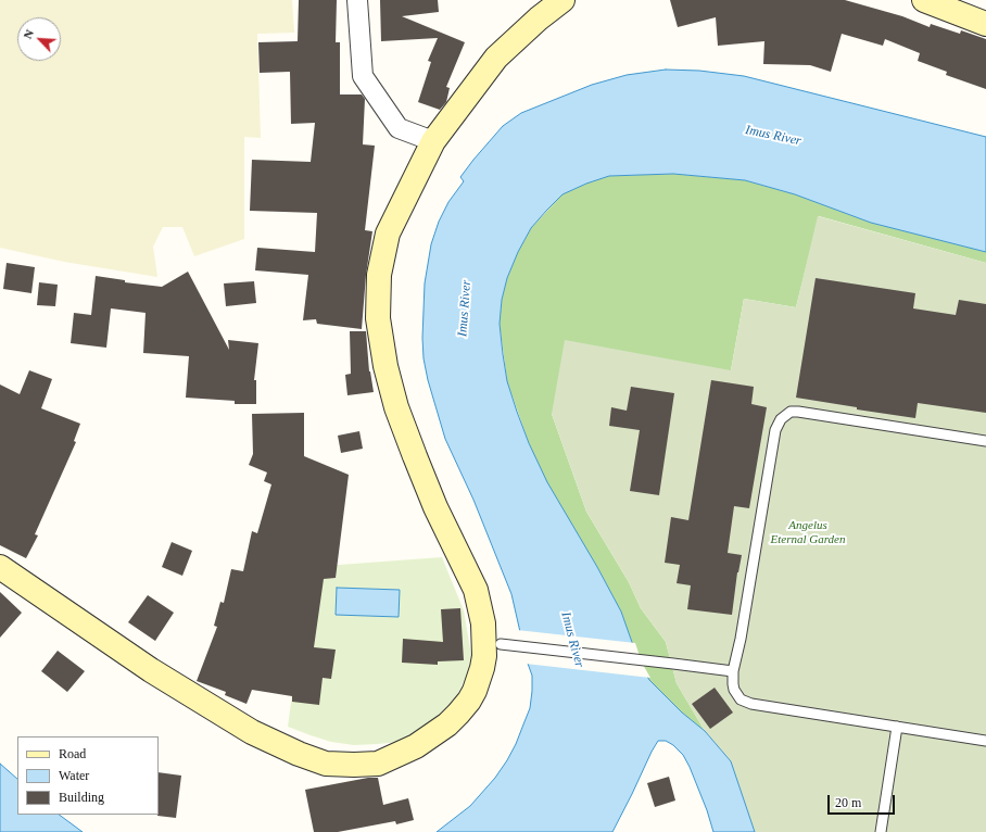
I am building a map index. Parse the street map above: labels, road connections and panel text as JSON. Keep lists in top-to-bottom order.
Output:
{
  "water": ["Imus River"],
  "parks": ["Angelus Eternal Garden"],
  "legend": ["Road", "Water", "Building"],
  "scale_bar": "20 m",
  "north": "top left"
}
